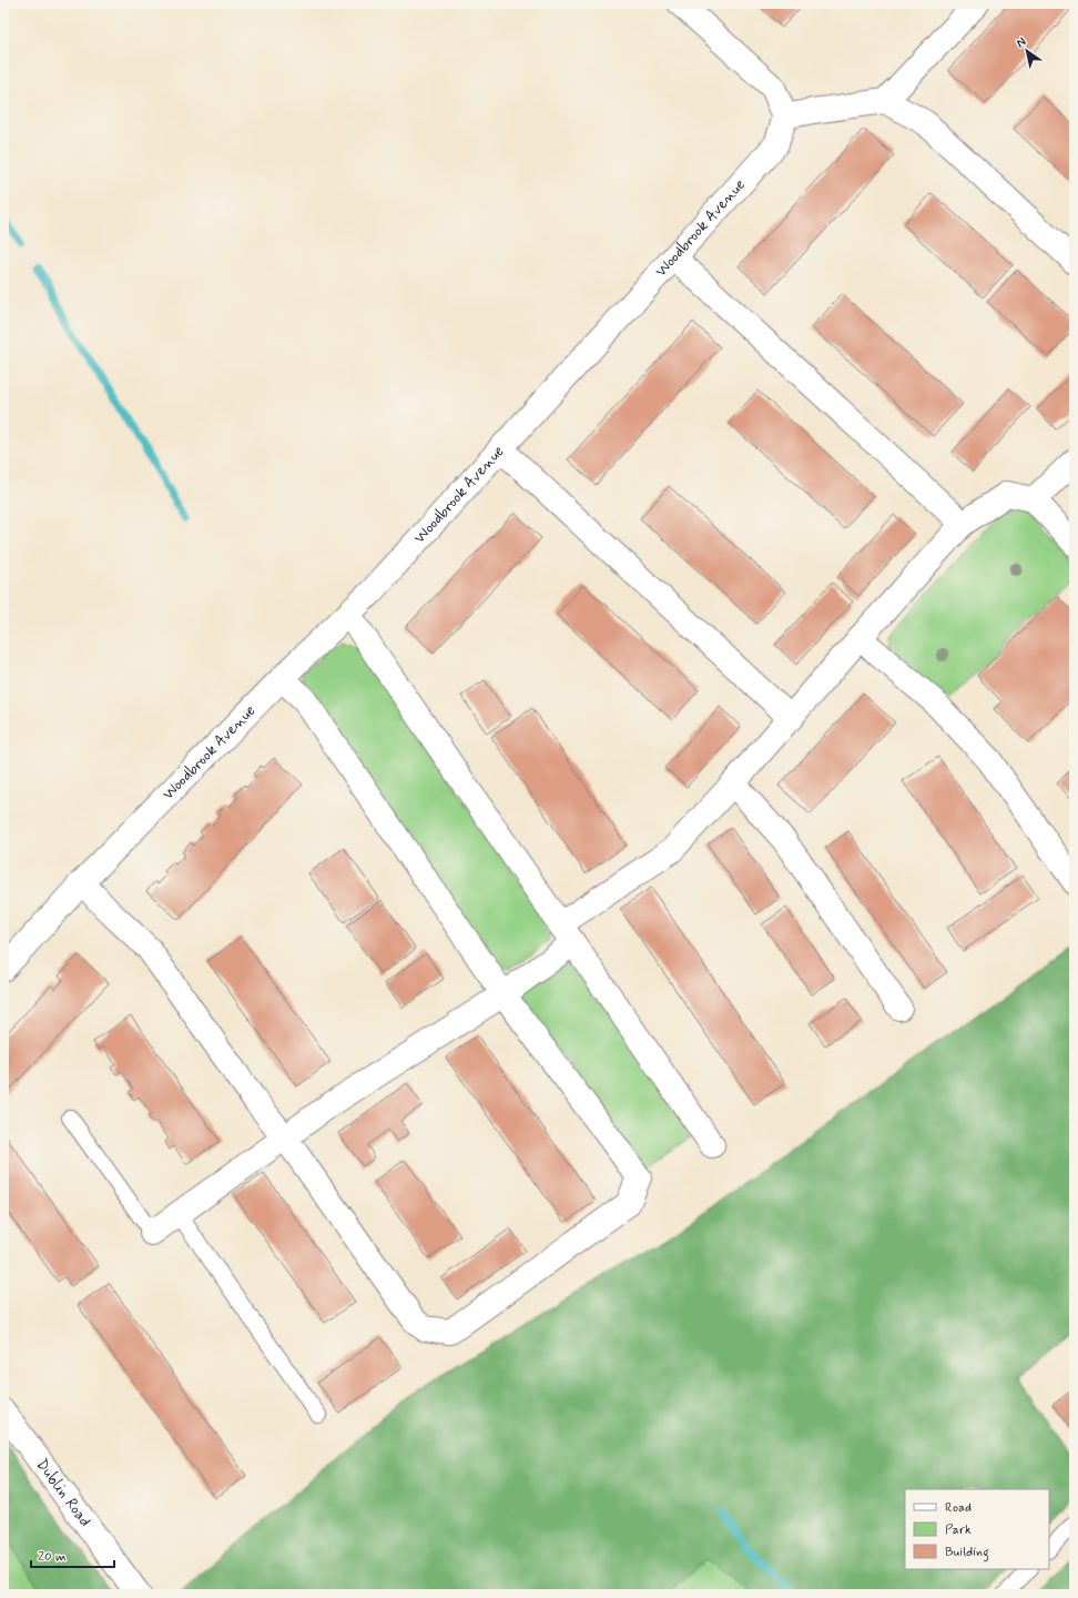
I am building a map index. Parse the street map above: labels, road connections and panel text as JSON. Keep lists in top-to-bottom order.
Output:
{
  "streets": {
    "street": ["Woodbrook Avenue", "Dublin Road"]
  },
  "legend": ["Road", "Park", "Building"],
  "scale_bar": "20 m",
  "north": "top left"
}
